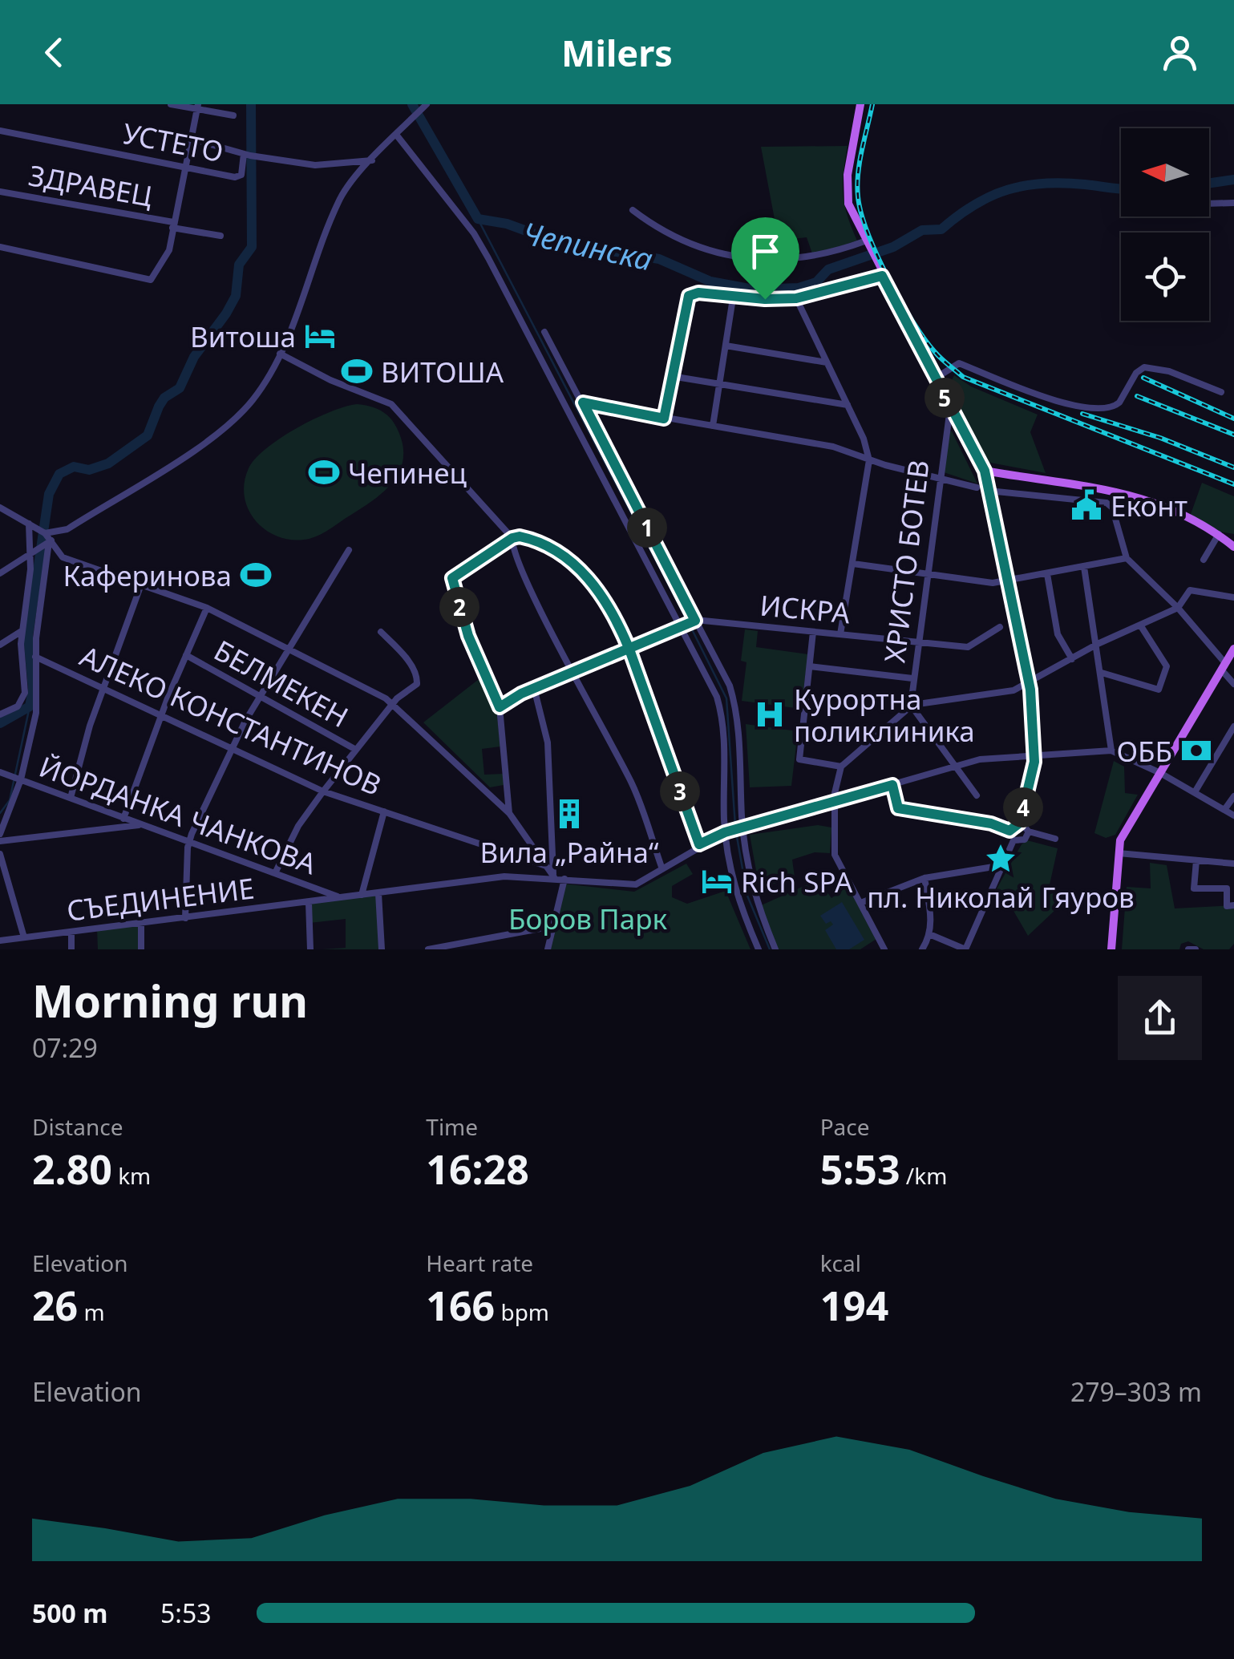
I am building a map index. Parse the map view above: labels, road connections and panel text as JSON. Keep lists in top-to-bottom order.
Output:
{
  "streets": {
    "street": [
      "УСТЕТО",
      "ЗДРАВЕЦ",
      "ХРИСТО БОТЕВ",
      "ИСКРА",
      "БЕЛМЕКЕН",
      "АЛЕКО КОНСТАНТИНОВ",
      "ЙОРДАНКА ЧАНКОВА",
      "СЪЕДИНЕНИЕ"
    ]
  },
  "crossings": [
    ["ХРИСТО БОТЕВ", "ИСКРА"],
    ["ХРИСТО БОТЕВ", "СЪЕДИНЕНИЕ"],
    ["ЙОРДАНКА ЧАНКОВА", "СЪЕДИНЕНИЕ"]
  ],
  "water": ["Чепинска"],
  "parks": ["Боров Парк"],
  "places": {
    "hotel": ["Витоша", "Rich SPA"],
    "sports": ["ВИТОША", "Чепинец", "Каферинова"],
    "public building": ["Еконт"],
    "hospital": ["Курортна поликлиника"],
    "bank": ["ОББ"],
    "building": ["Вила „Райна“"],
    "place": ["пл. Николай Гяуров"]
  },
  "north": "left",
  "page": {
    "header": "Milers",
    "pins": [
      "5",
      "1",
      "2",
      "3",
      "4"
    ],
    "heading": ["Morning run", "07:29"],
    "stats": [
      ["Distance", "2.80 km"],
      ["Time", "16:28"],
      ["Pace", "5:53 /km"],
      ["Elevation", "26 m"],
      ["Heart rate", "166 bpm"],
      ["kcal", "194"]
    ],
    "chart": ["Elevation", "279–303 m"],
    "list": [
      {
        "name": "500 m",
        "note": "5:53"
      }
    ]
  }
}
